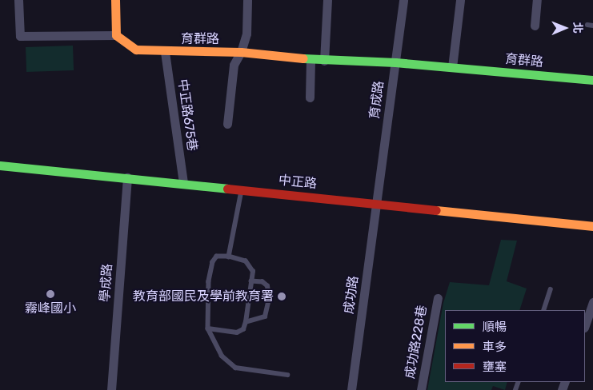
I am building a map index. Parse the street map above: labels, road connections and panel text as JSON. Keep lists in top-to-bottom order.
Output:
{
  "streets": {
    "street": [
      "育群路",
      "育成路",
      "中正路675巷",
      "中正路",
      "學成路",
      "成功路",
      "成功路228巷"
    ]
  },
  "crossings": [
    ["育群路", "育成路"],
    ["育群路", "中正路675巷"],
    ["育成路", "中正路"],
    ["育成路", "成功路"],
    ["中正路675巷", "中正路"],
    ["中正路", "學成路"],
    ["中正路", "成功路"]
  ],
  "places": ["霧峰國小", "教育部國民及學前教育署"],
  "legend": ["順暢", "車多", "壅塞"],
  "north": "right"
}
